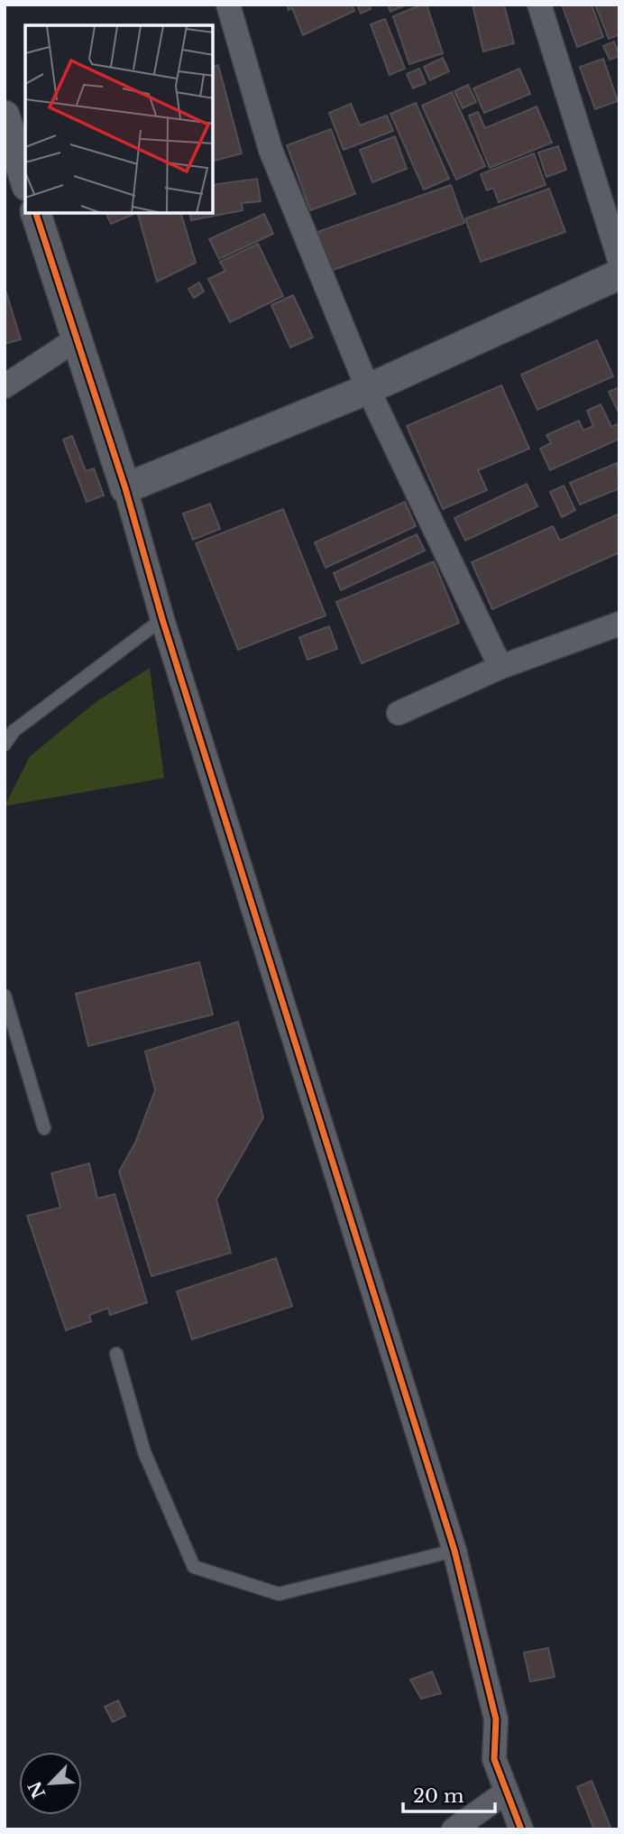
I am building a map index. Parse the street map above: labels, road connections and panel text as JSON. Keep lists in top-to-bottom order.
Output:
{
  "scale_bar": "20 m",
  "north": "bottom left"
}
